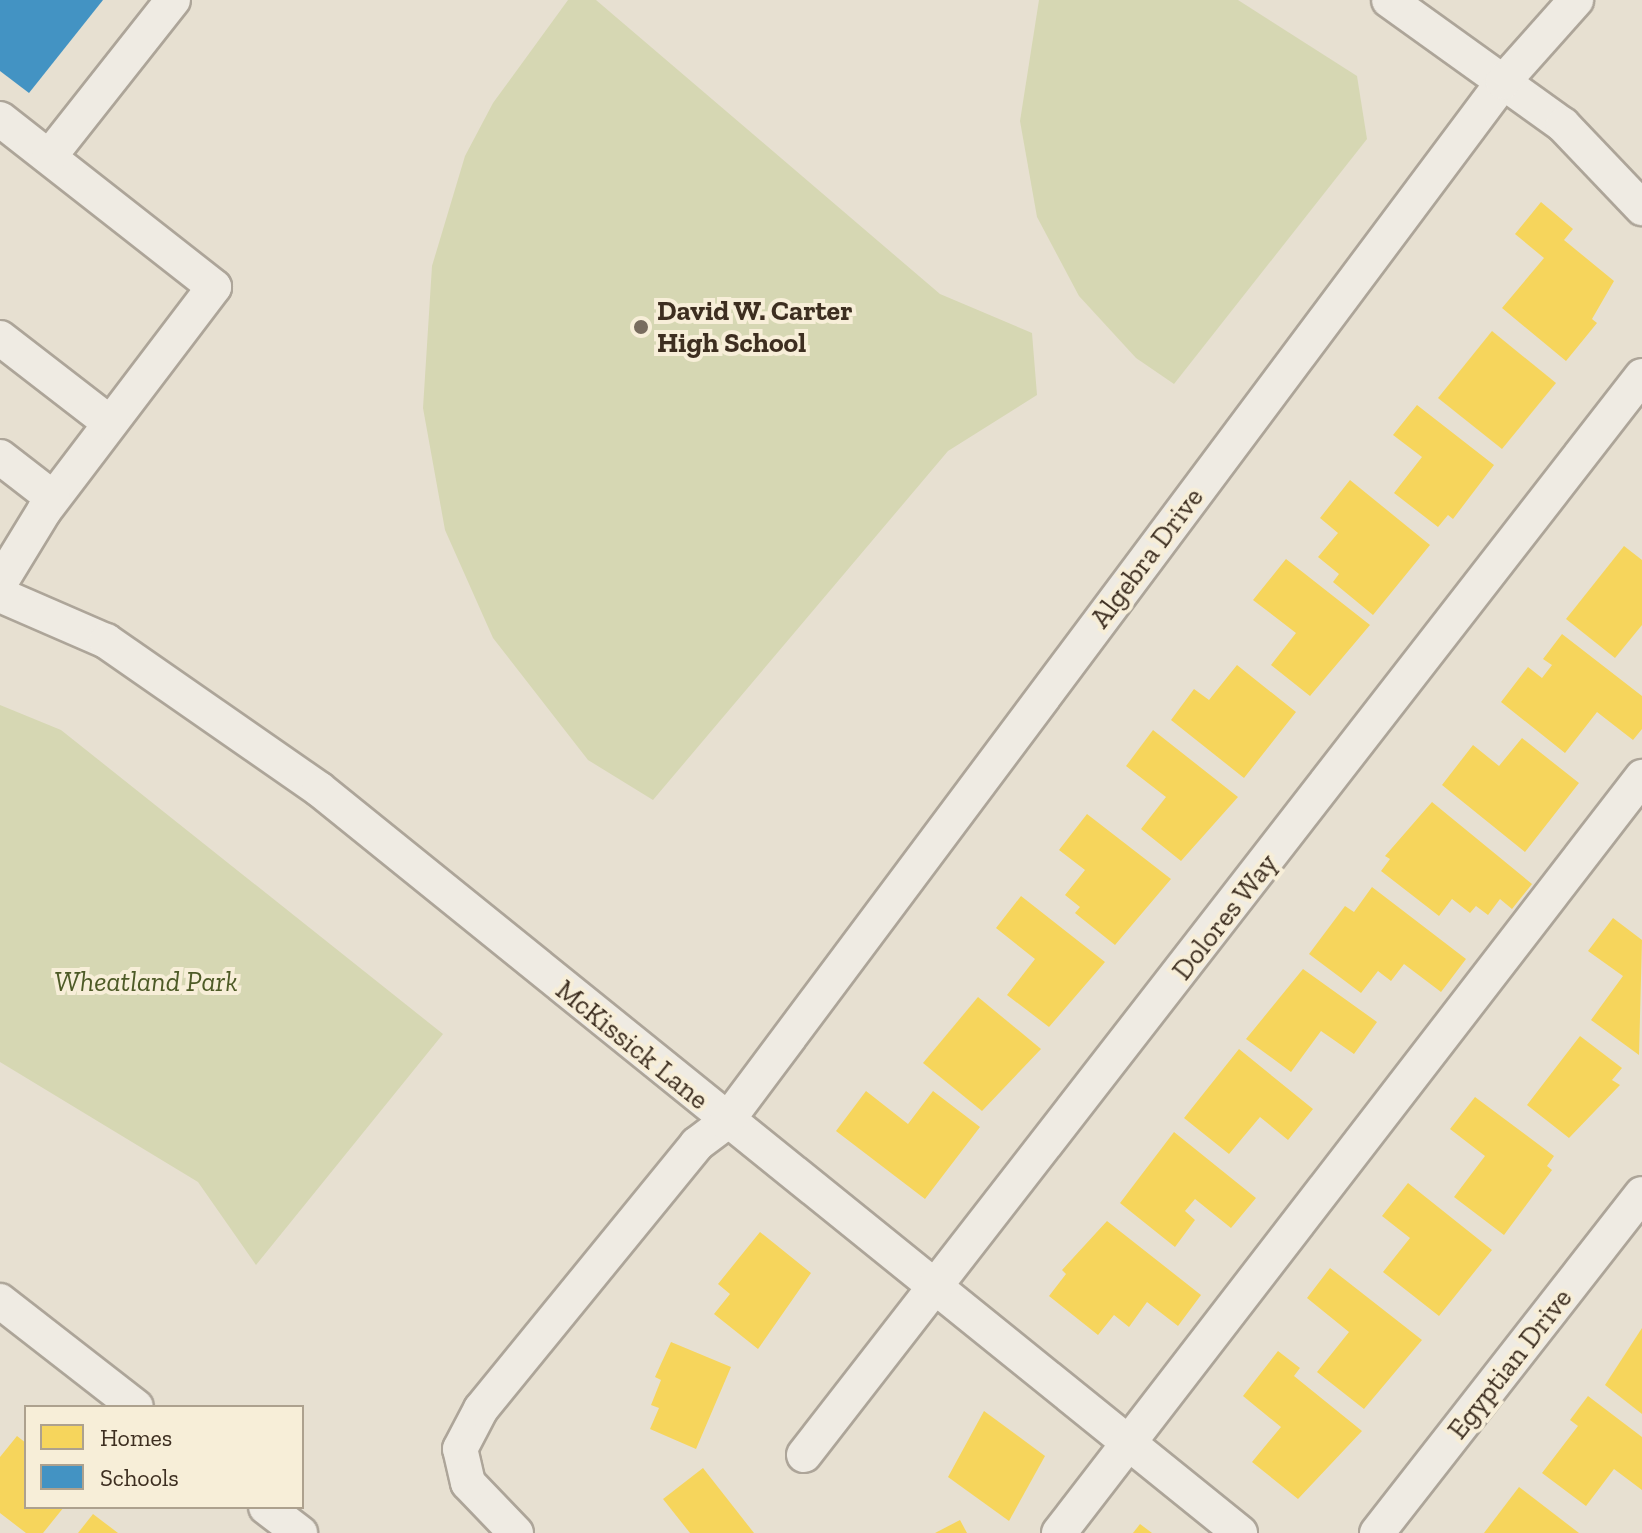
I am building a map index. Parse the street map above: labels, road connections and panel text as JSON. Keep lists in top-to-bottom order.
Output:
{
  "streets": {
    "street": [
      "Algebra Drive",
      "Dolores Way",
      "McKissick Lane",
      "Egyptian Drive"
    ]
  },
  "crossings": [
    ["Algebra Drive", "McKissick Lane"],
    ["Dolores Way", "McKissick Lane"]
  ],
  "parks": ["Wheatland Park"],
  "places": ["David W. Carter High School"],
  "legend": ["Homes", "Schools"]
}
